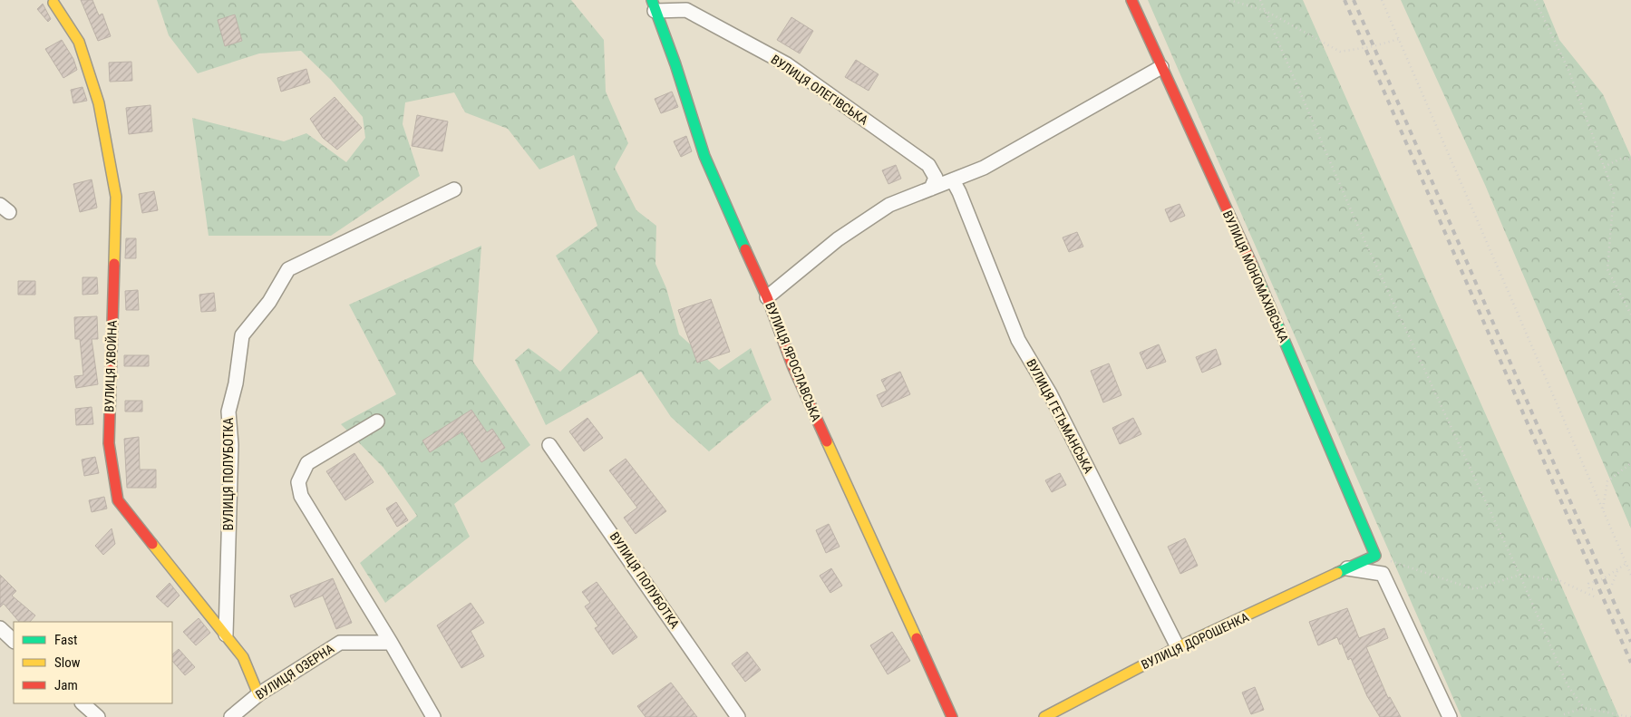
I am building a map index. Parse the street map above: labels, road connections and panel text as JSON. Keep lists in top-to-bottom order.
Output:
{
  "streets": {
    "street": [
      "ВУЛИЦЯ ОЛЕГІВСЬКА",
      "ВУЛИЦЯ МОНОМАХІВСЬКА",
      "ВУЛИЦЯ ЯРОСЛАВСЬКА",
      "ВУЛИЦЯ ХВОЙНА",
      "ВУЛИЦЯ ГЕТЬМАНСЬКА",
      "ВУЛИЦЯ ПОЛУБОТКА",
      "ВУЛИЦЯ ДОРОШЕНКА",
      "ВУЛИЦЯ ОЗЕРНА"
    ]
  },
  "crossings": [
    ["ВУЛИЦЯ ОЛЕГІВСЬКА", "ВУЛИЦЯ ЯРОСЛАВСЬКА"],
    ["ВУЛИЦЯ МОНОМАХІВСЬКА", "ВУЛИЦЯ ДОРОШЕНКА"],
    ["ВУЛИЦЯ ХВОЙНА", "ВУЛИЦЯ ПОЛУБОТКА"],
    ["ВУЛИЦЯ ХВОЙНА", "ВУЛИЦЯ ОЗЕРНА"],
    ["ВУЛИЦЯ ГЕТЬМАНСЬКА", "ВУЛИЦЯ ДОРОШЕНКА"]
  ],
  "legend": ["Fast", "Slow", "Jam"]
}
